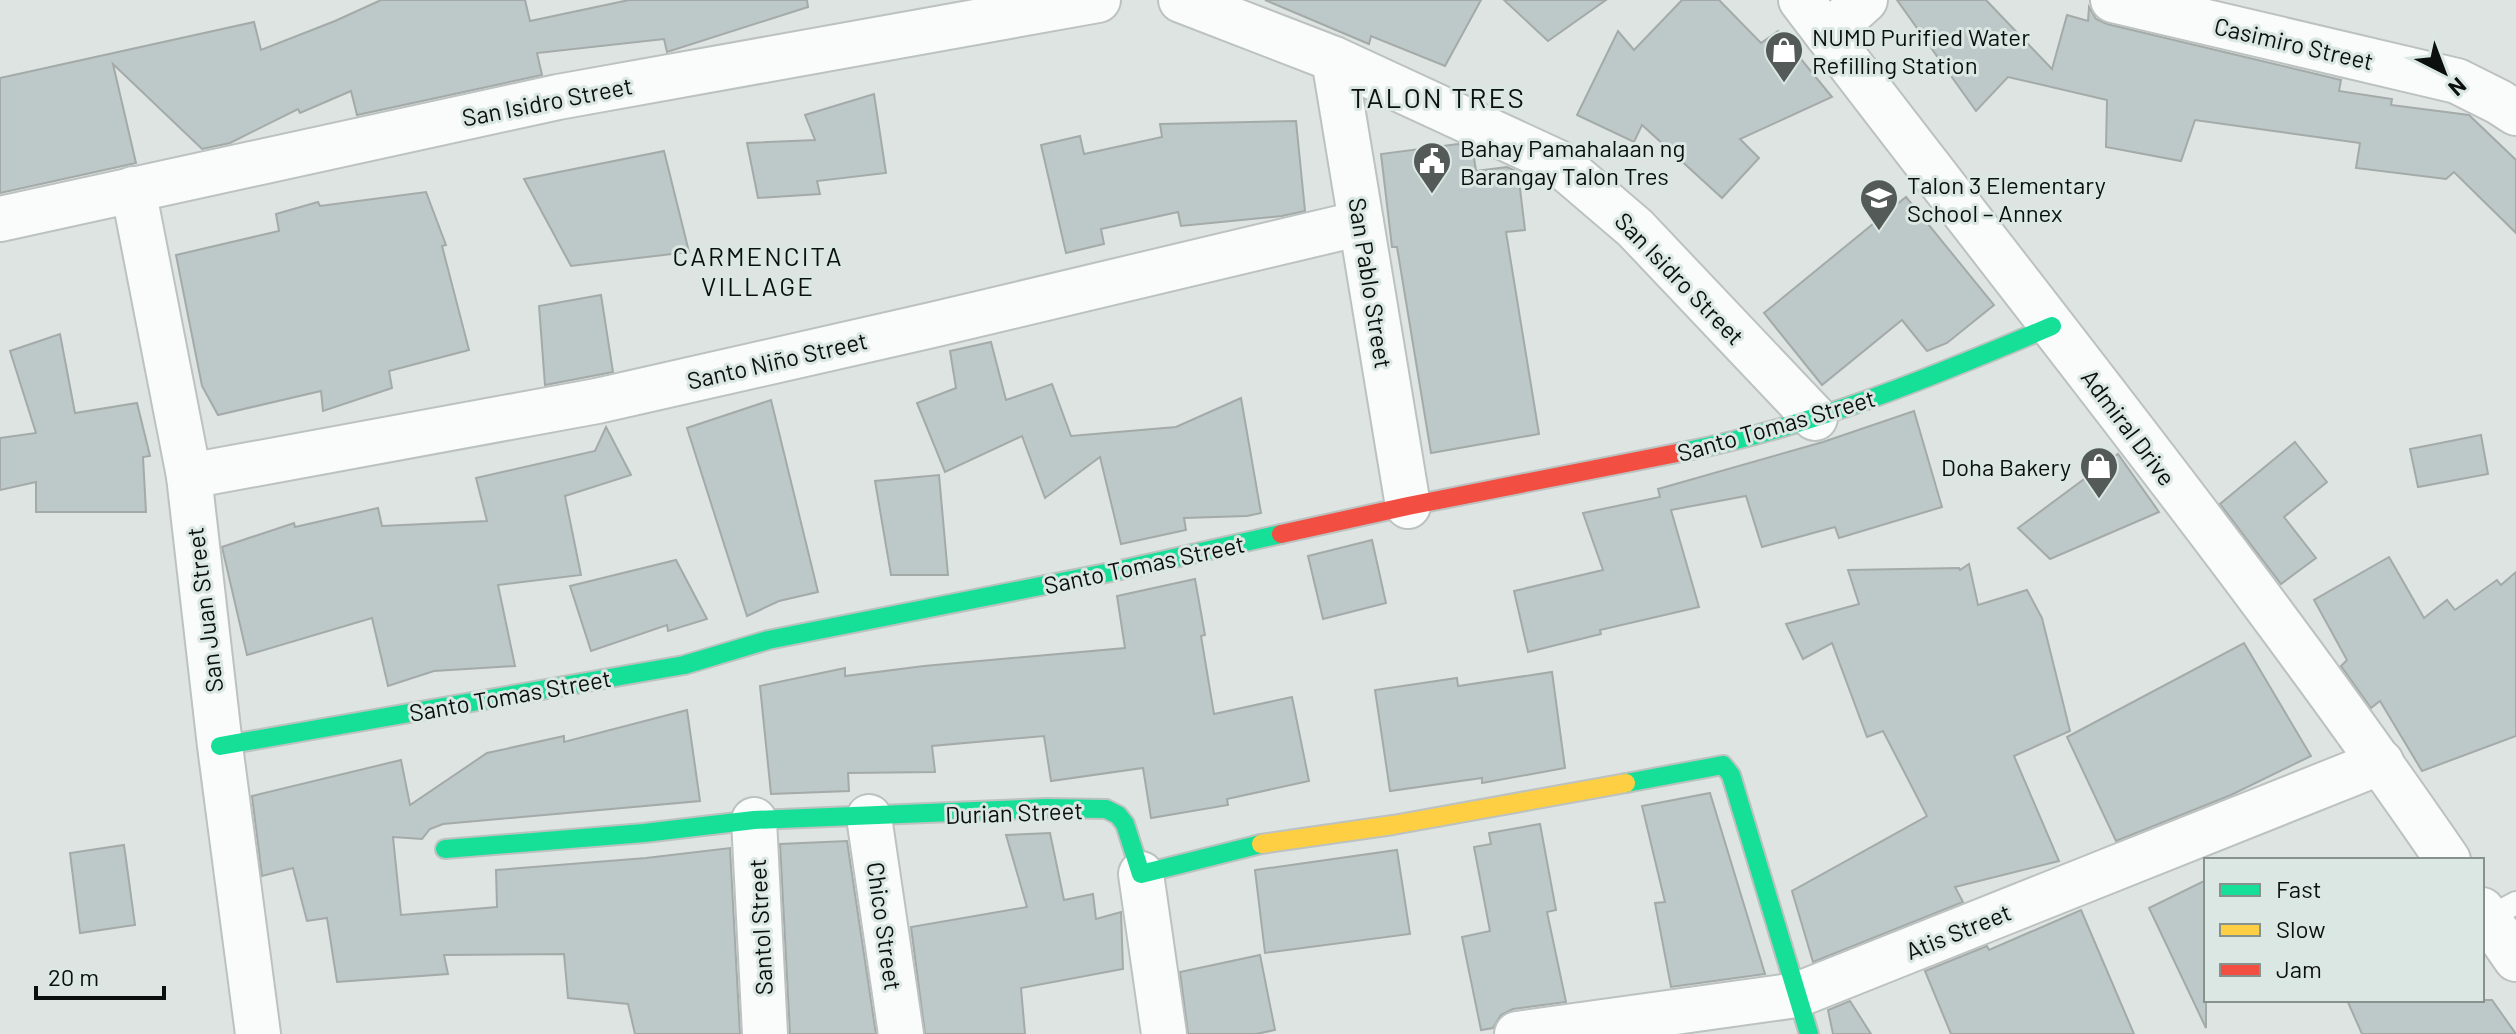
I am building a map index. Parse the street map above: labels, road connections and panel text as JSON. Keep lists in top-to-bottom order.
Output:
{
  "streets": {
    "street": [
      "Casimiro Street",
      "San Isidro Street",
      "San Pablo Street",
      "Santo Niño Street",
      "Santo Tomas Street",
      "Admiral Drive",
      "San Juan Street",
      "Durian Street",
      "Chico Street",
      "Santol Street",
      "Atis Street"
    ]
  },
  "crossings": [
    ["San Isidro Street", "San Pablo Street"],
    ["San Isidro Street", "Santo Tomas Street"],
    ["San Isidro Street", "San Juan Street"],
    ["San Pablo Street", "Santo Niño Street"],
    ["San Pablo Street", "Santo Tomas Street"],
    ["Santo Niño Street", "San Juan Street"],
    ["Santo Tomas Street", "Admiral Drive"],
    ["Santo Tomas Street", "San Juan Street"],
    ["Admiral Drive", "Atis Street"],
    ["Durian Street", "Chico Street"],
    ["Durian Street", "Santol Street"]
  ],
  "districts": ["TALON TRES", "CARMENCITA VILLAGE"],
  "places": {
    "shop": ["NUMD Purified Water Refilling Station", "Doha Bakery"],
    "public building": ["Bahay Pamahalaan ng Barangay Talon Tres"],
    "school or university": ["Talon 3 Elementary School – Annex"]
  },
  "legend": ["Fast", "Slow", "Jam"],
  "scale_bar": "20 m",
  "north": "bottom right"
}
